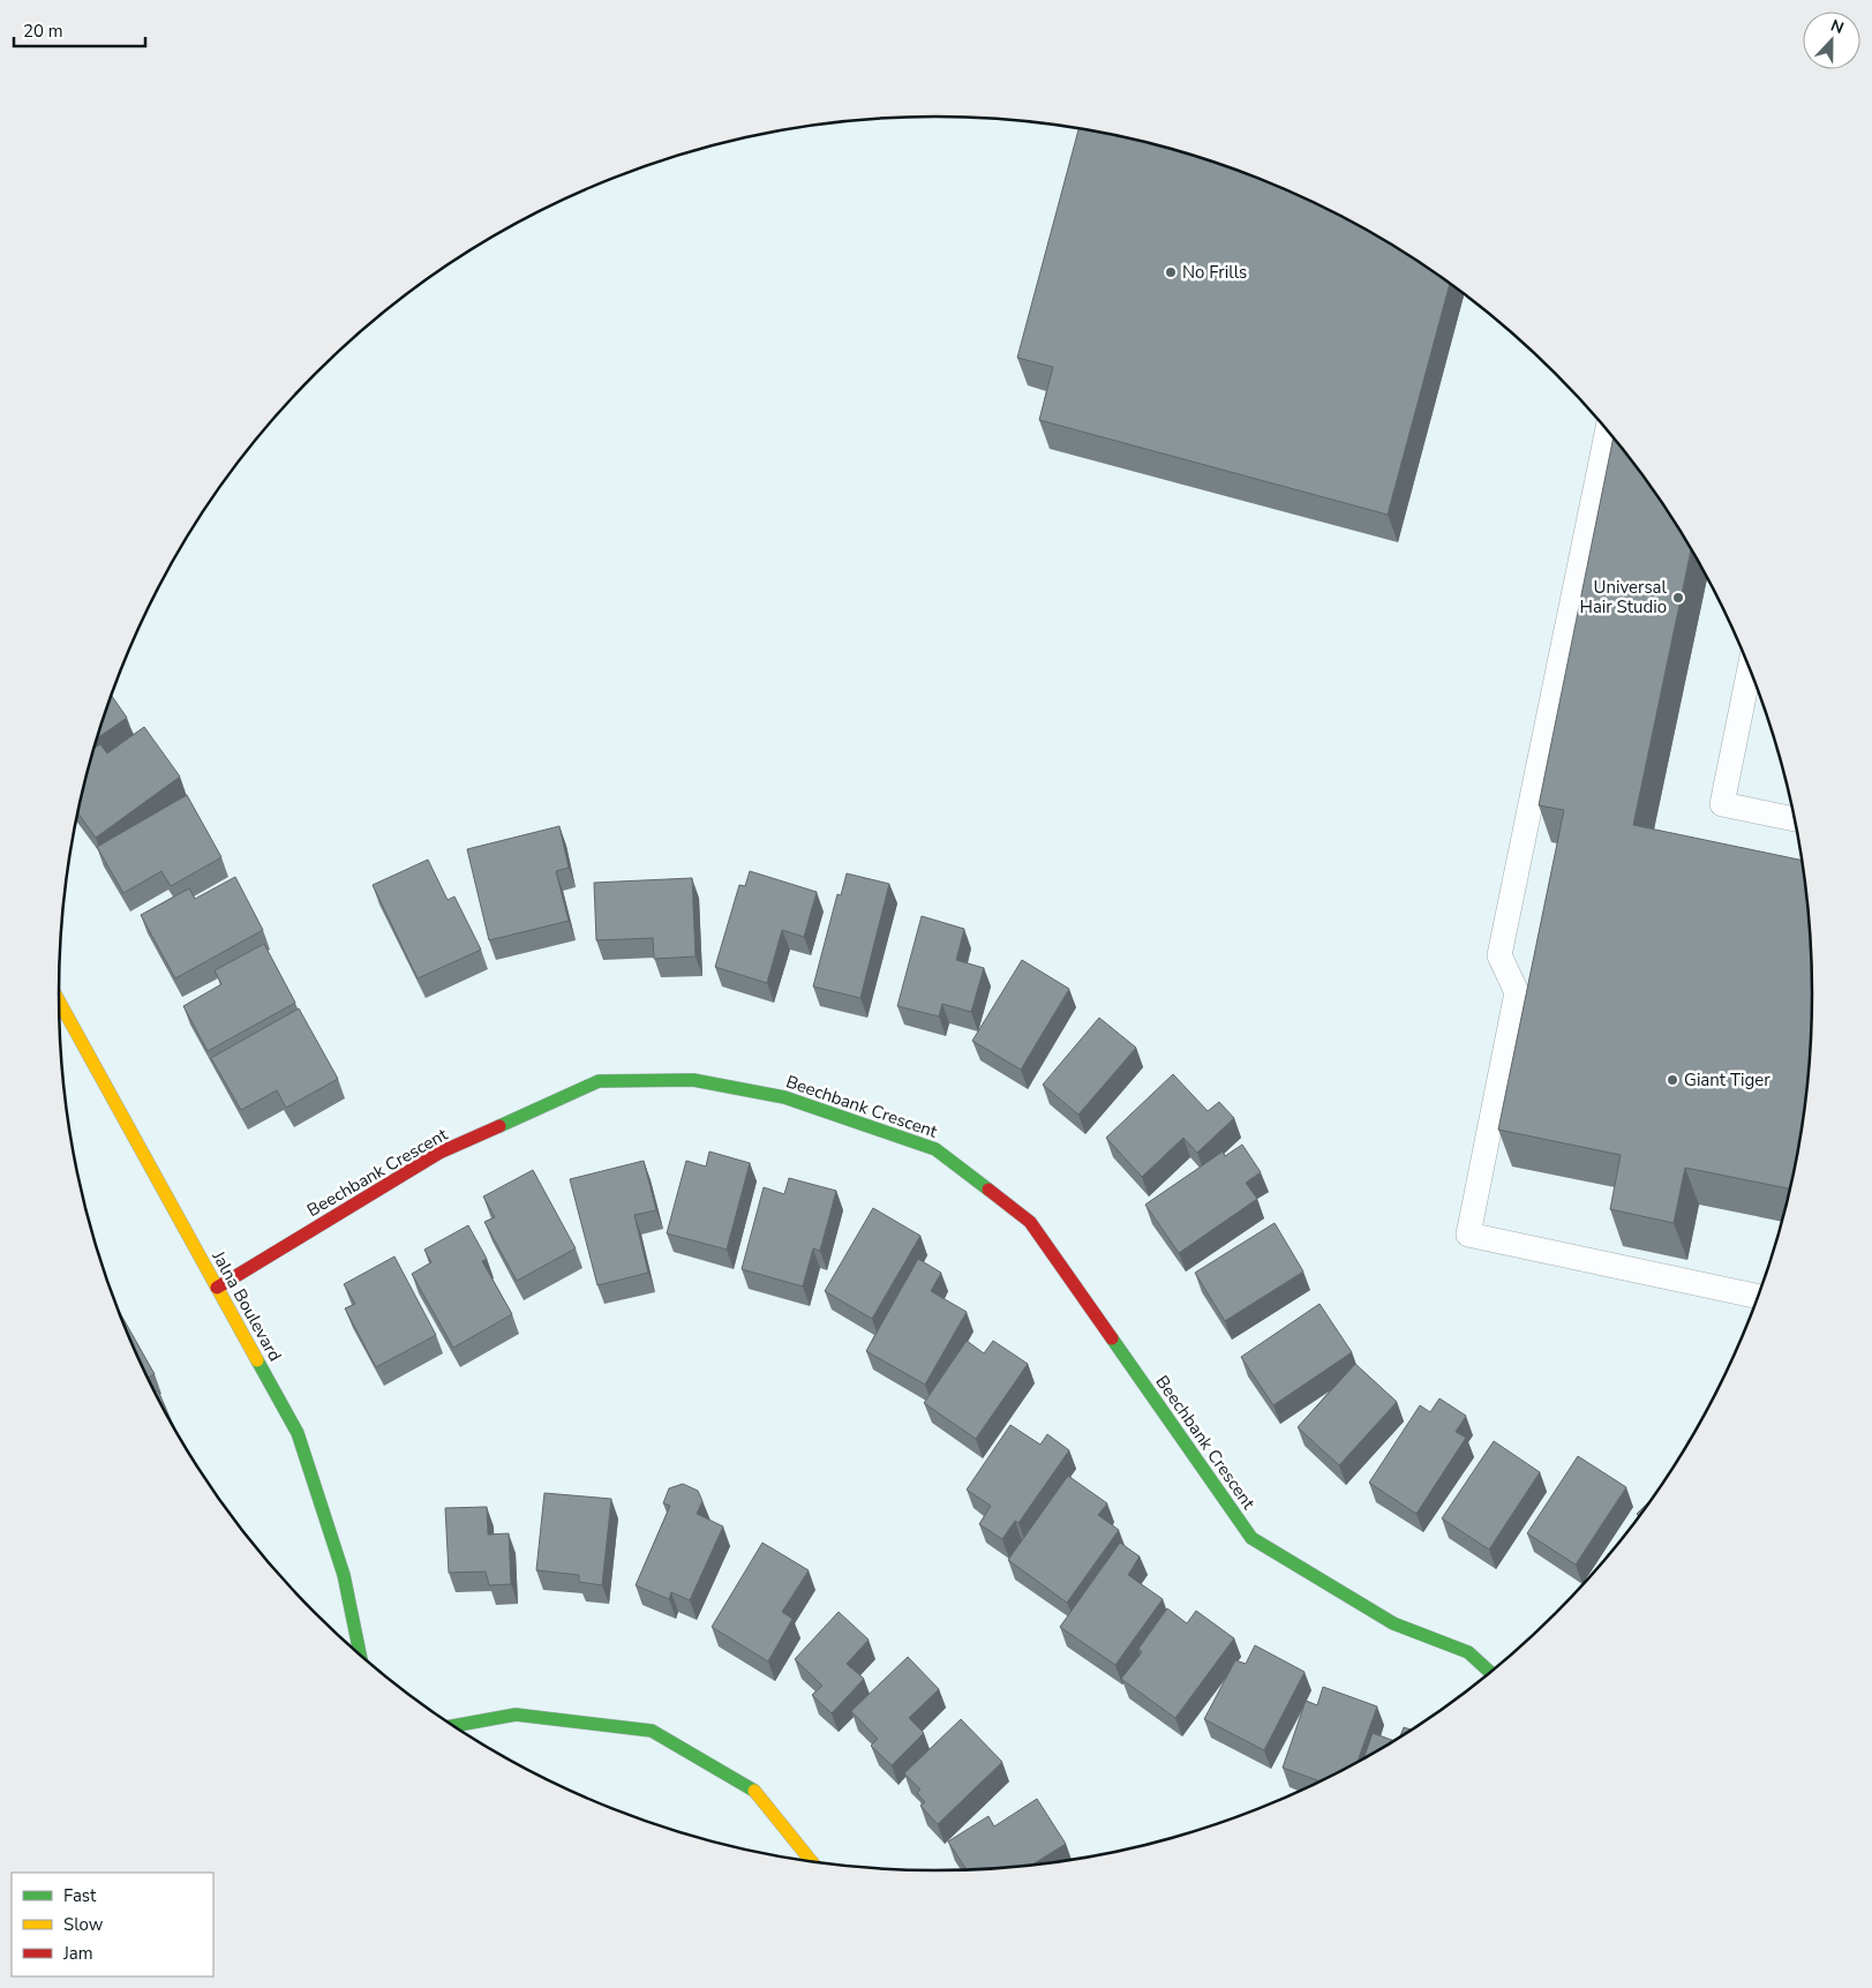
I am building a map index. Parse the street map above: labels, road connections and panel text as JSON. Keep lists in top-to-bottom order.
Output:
{
  "streets": {
    "street": ["Beechbank Crescent", "Jalna Boulevard"]
  },
  "crossings": [
    ["Beechbank Crescent", "Jalna Boulevard"]
  ],
  "places": ["No Frills", "Universal Hair Studio", "Giant Tiger"],
  "legend": ["Fast", "Slow", "Jam"],
  "scale_bar": "20 m",
  "north": "top"
}
